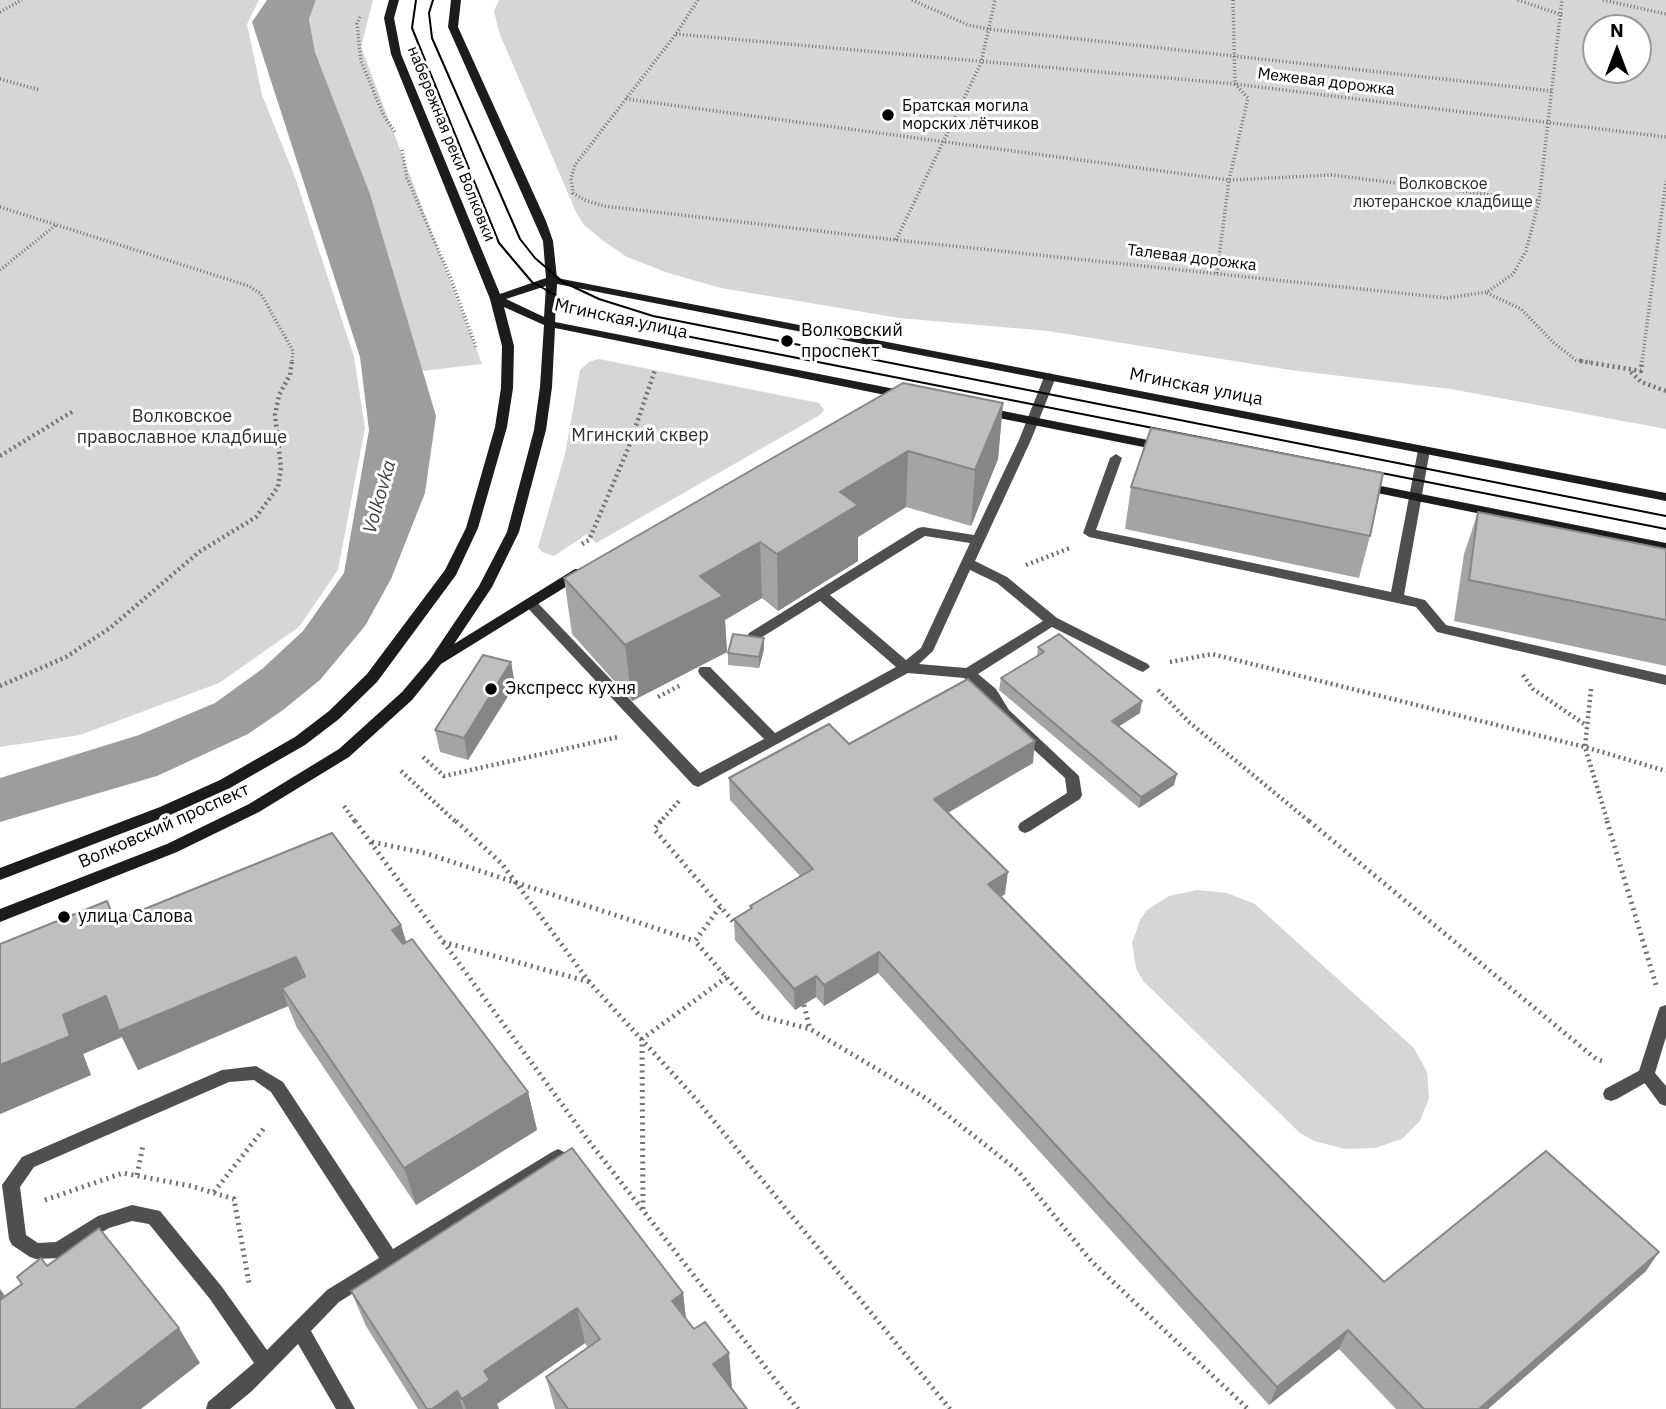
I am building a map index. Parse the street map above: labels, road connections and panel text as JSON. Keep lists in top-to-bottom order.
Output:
{
  "streets": {
    "street": ["набережная реки Волковки", "Мгинская улица", "Волковский проспект"],
    "path": ["Межевая дорожка", "Талевая дорожка"]
  },
  "crossings": [
    ["Межевая дорожка", "Талевая дорожка"],
    ["набережная реки Волковки", "Мгинская улица"],
    ["набережная реки Волковки", "Волковский проспект"],
    ["Мгинская улица", "Волковский проспект"]
  ],
  "water": ["Volkovka"],
  "parks": ["Волковское лютеранское кладбище", "Волковское православное кладбище", "Мгинский сквер"],
  "places": [
    "Братская могила морских лётчиков",
    "Волковский проспект",
    "Экспресс кухня",
    "улица Салова"
  ],
  "north": "top"
}
